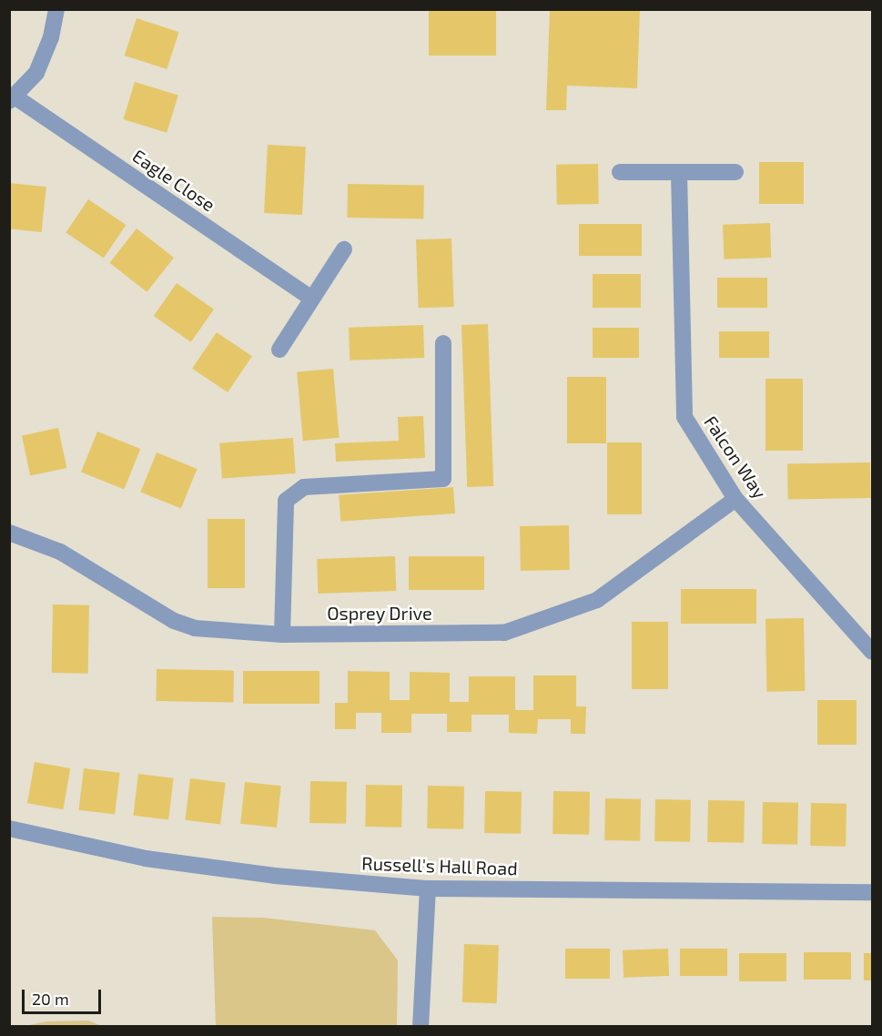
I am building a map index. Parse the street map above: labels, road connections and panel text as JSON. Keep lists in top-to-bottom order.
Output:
{
  "streets": {
    "street": [
      "Eagle Close",
      "Falcon Way",
      "Osprey Drive",
      "Russell's Hall Road"
    ]
  },
  "crossings": [
    ["Falcon Way", "Osprey Drive"]
  ],
  "scale_bar": "20 m"
}
